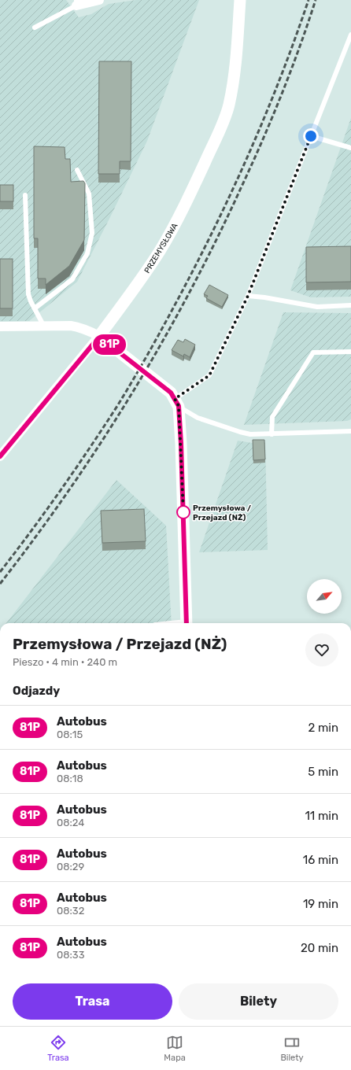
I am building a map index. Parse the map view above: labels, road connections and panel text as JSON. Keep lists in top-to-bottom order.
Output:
{
  "streets": {
    "street": ["PRZEMYSŁOWA"]
  },
  "places": ["Przemysłowa / Przejazd (NŻ)"],
  "lines": ["bus line 81P"],
  "north": "top right",
  "page": {
    "on_map": "81P",
    "heading": [
      ["Przemysłowa / Przejazd (NŻ)", "Pieszo · 4 min · 240 m"],
      "Odjazdy"
    ],
    "list": [
      {
        "mark": "81P",
        "name": "Autobus",
        "note": "08:15",
        "value": "2 min"
      },
      {
        "mark": "81P",
        "name": "Autobus",
        "note": "08:18",
        "value": "5 min"
      },
      {
        "mark": "81P",
        "name": "Autobus",
        "note": "08:24",
        "value": "11 min"
      },
      {
        "mark": "81P",
        "name": "Autobus",
        "note": "08:29",
        "value": "16 min"
      },
      {
        "mark": "81P",
        "name": "Autobus",
        "note": "08:32",
        "value": "19 min"
      },
      {
        "mark": "81P",
        "name": "Autobus",
        "note": "08:33",
        "value": "20 min"
      }
    ],
    "buttons": ["Trasa", "Bilety"],
    "tabs": ["Trasa", "Mapa", "Bilety"]
  }
}
